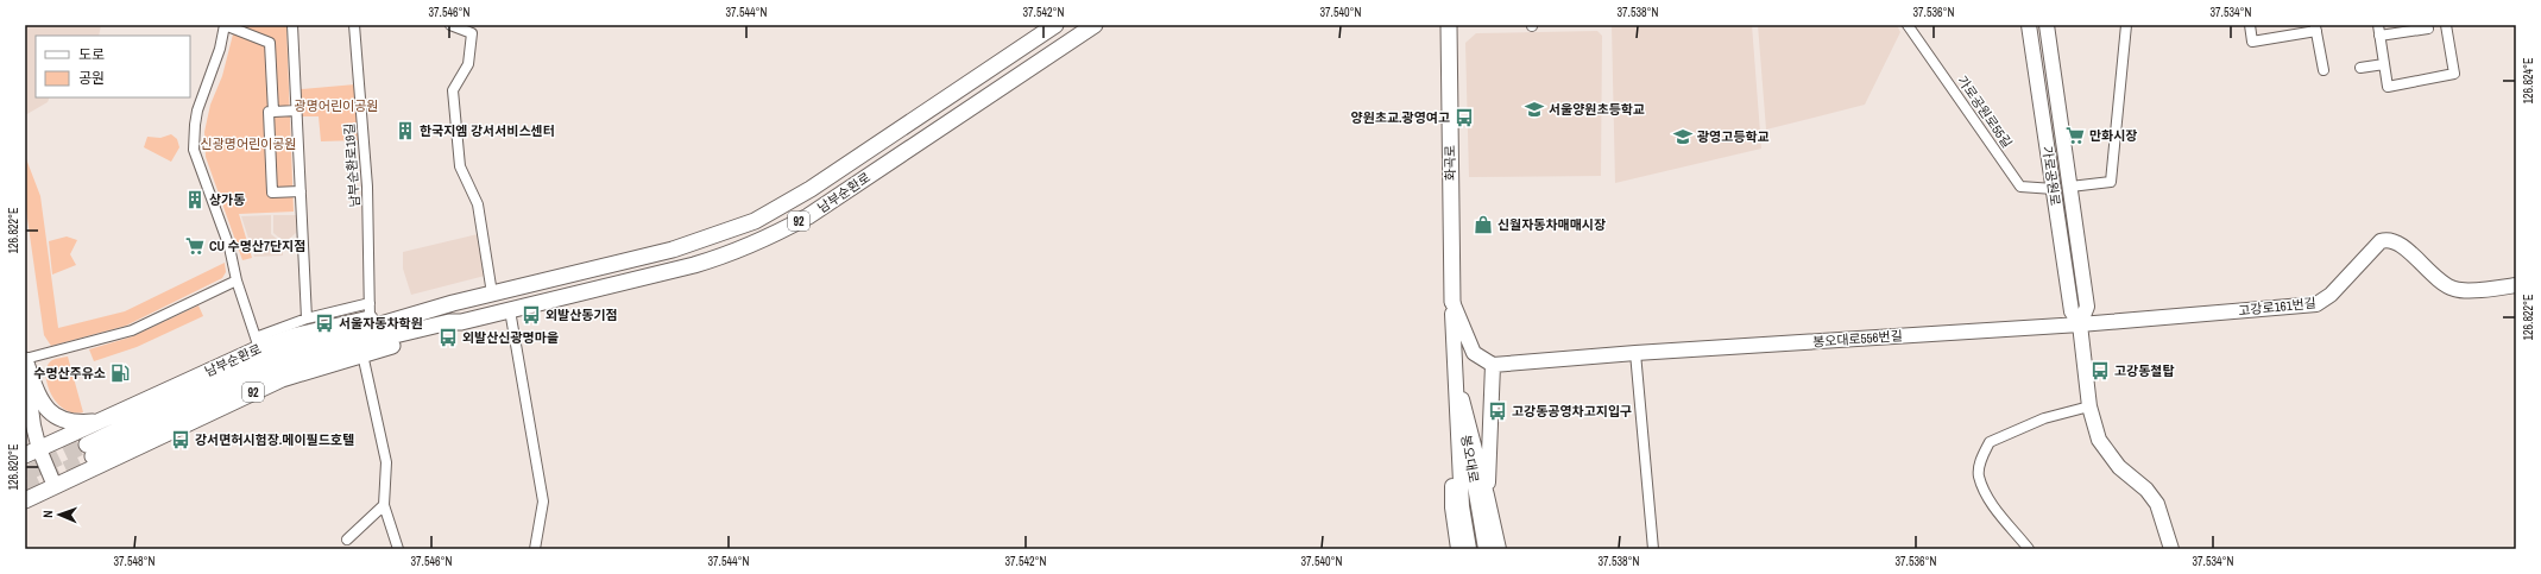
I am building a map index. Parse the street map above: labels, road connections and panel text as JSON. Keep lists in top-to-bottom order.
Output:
{
  "streets": {
    "main road": ["화곡로", "남부순환로", "92"],
    "street": [
      "가로공원로55길",
      "남부순환로19길",
      "가로공원로",
      "고강로161번길",
      "봉오대로556번길",
      "봉오대로"
    ]
  },
  "crossings": [
    ["가로공원로55길", "가로공원로"],
    ["화곡로", "봉오대로"],
    ["남부순환로19길", "남부순환로"],
    ["가로공원로", "고강로161번길"],
    ["가로공원로", "봉오대로556번길"],
    ["고강로161번길", "봉오대로556번길"]
  ],
  "parks": ["광명어린이공원", "신광명어린이공원"],
  "places": {
    "school or university": ["서울양원초등학교", "광영고등학교"],
    "bus stop": [
      "양원초교.광영여고",
      "외발산동기점",
      "서울자동차학원",
      "외발산신광명마을",
      "고강동철탑",
      "고강동공영차고지입구",
      "강서면허시험장.메이필드호텔"
    ],
    "building": ["한국지엠 강서서비스센터", "상가동"],
    "supermarket": ["만화시장", "CU 수명산7단지점"],
    "shop": ["신월자동차매매시장"],
    "fuel station": ["수명산주유소"]
  },
  "legend": ["도로", "공원"],
  "north": "left",
  "coordinates": [
    "37.546°N",
    "37.544°N",
    "37.542°N",
    "37.540°N",
    "37.538°N",
    "37.536°N",
    "37.534°N",
    "126.824°E",
    "126.822°E",
    "126.820°E",
    "37.548°N"
  ]
}
